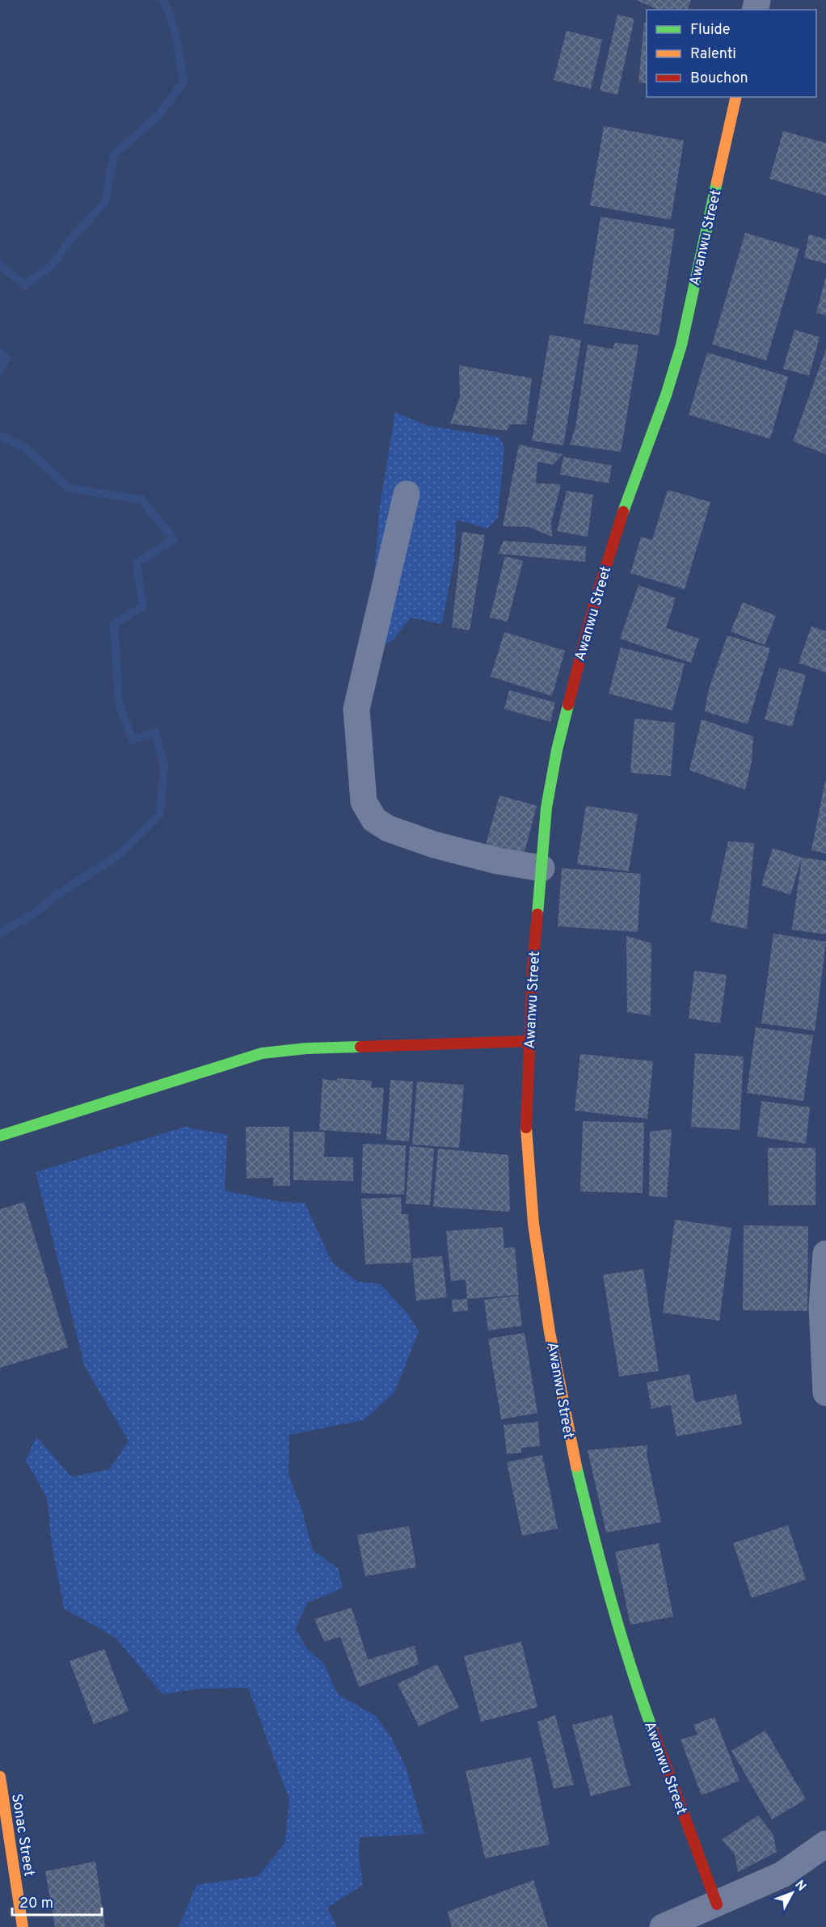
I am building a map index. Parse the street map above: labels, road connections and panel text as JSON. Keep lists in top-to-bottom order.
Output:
{
  "streets": {
    "main road": ["Awanwu Street", "Sonac Street"]
  },
  "legend": ["Fluide", "Ralenti", "Bouchon"],
  "scale_bar": "20 m",
  "north": "top right"
}
